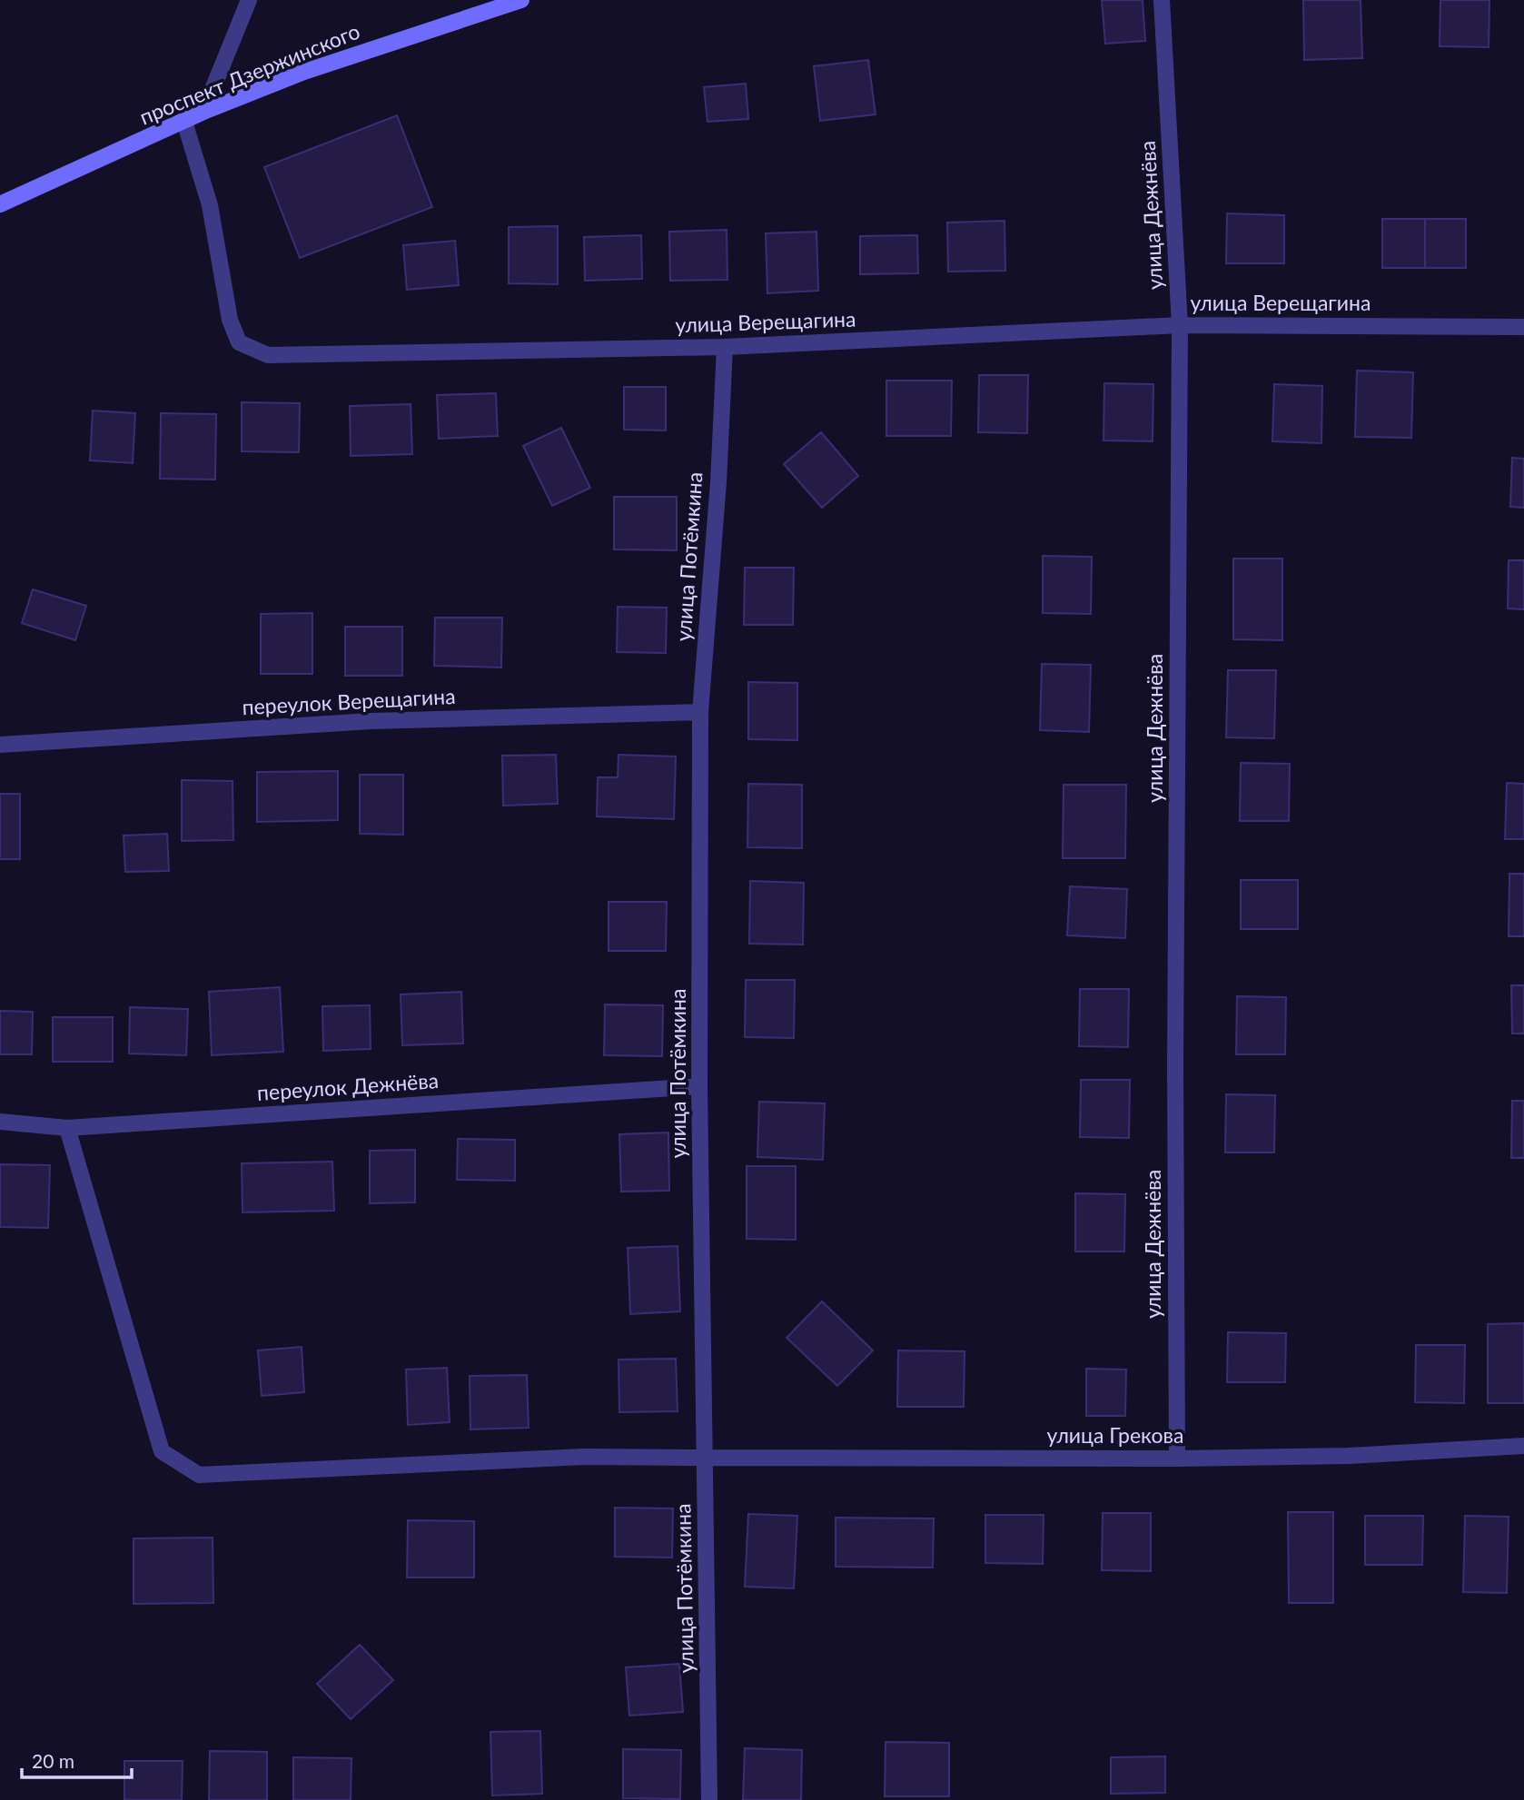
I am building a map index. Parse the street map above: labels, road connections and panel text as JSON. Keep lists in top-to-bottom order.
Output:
{
  "streets": {
    "street": [
      "проспект Дзержинского",
      "улица Дежнёва",
      "улица Верещагина",
      "улица Потёмкина",
      "переулок Верещагина",
      "переулок Дежнёва",
      "улица Грекова"
    ]
  },
  "crossings": [
    ["проспект Дзержинского", "улица Верещагина"],
    ["улица Дежнёва", "улица Верещагина"],
    ["улица Дежнёва", "улица Грекова"],
    ["улица Верещагина", "улица Потёмкина"],
    ["улица Потёмкина", "переулок Верещагина"],
    ["улица Потёмкина", "переулок Дежнёва"],
    ["улица Потёмкина", "улица Грекова"],
    ["переулок Дежнёва", "улица Грекова"]
  ],
  "scale_bar": "20 m"
}
